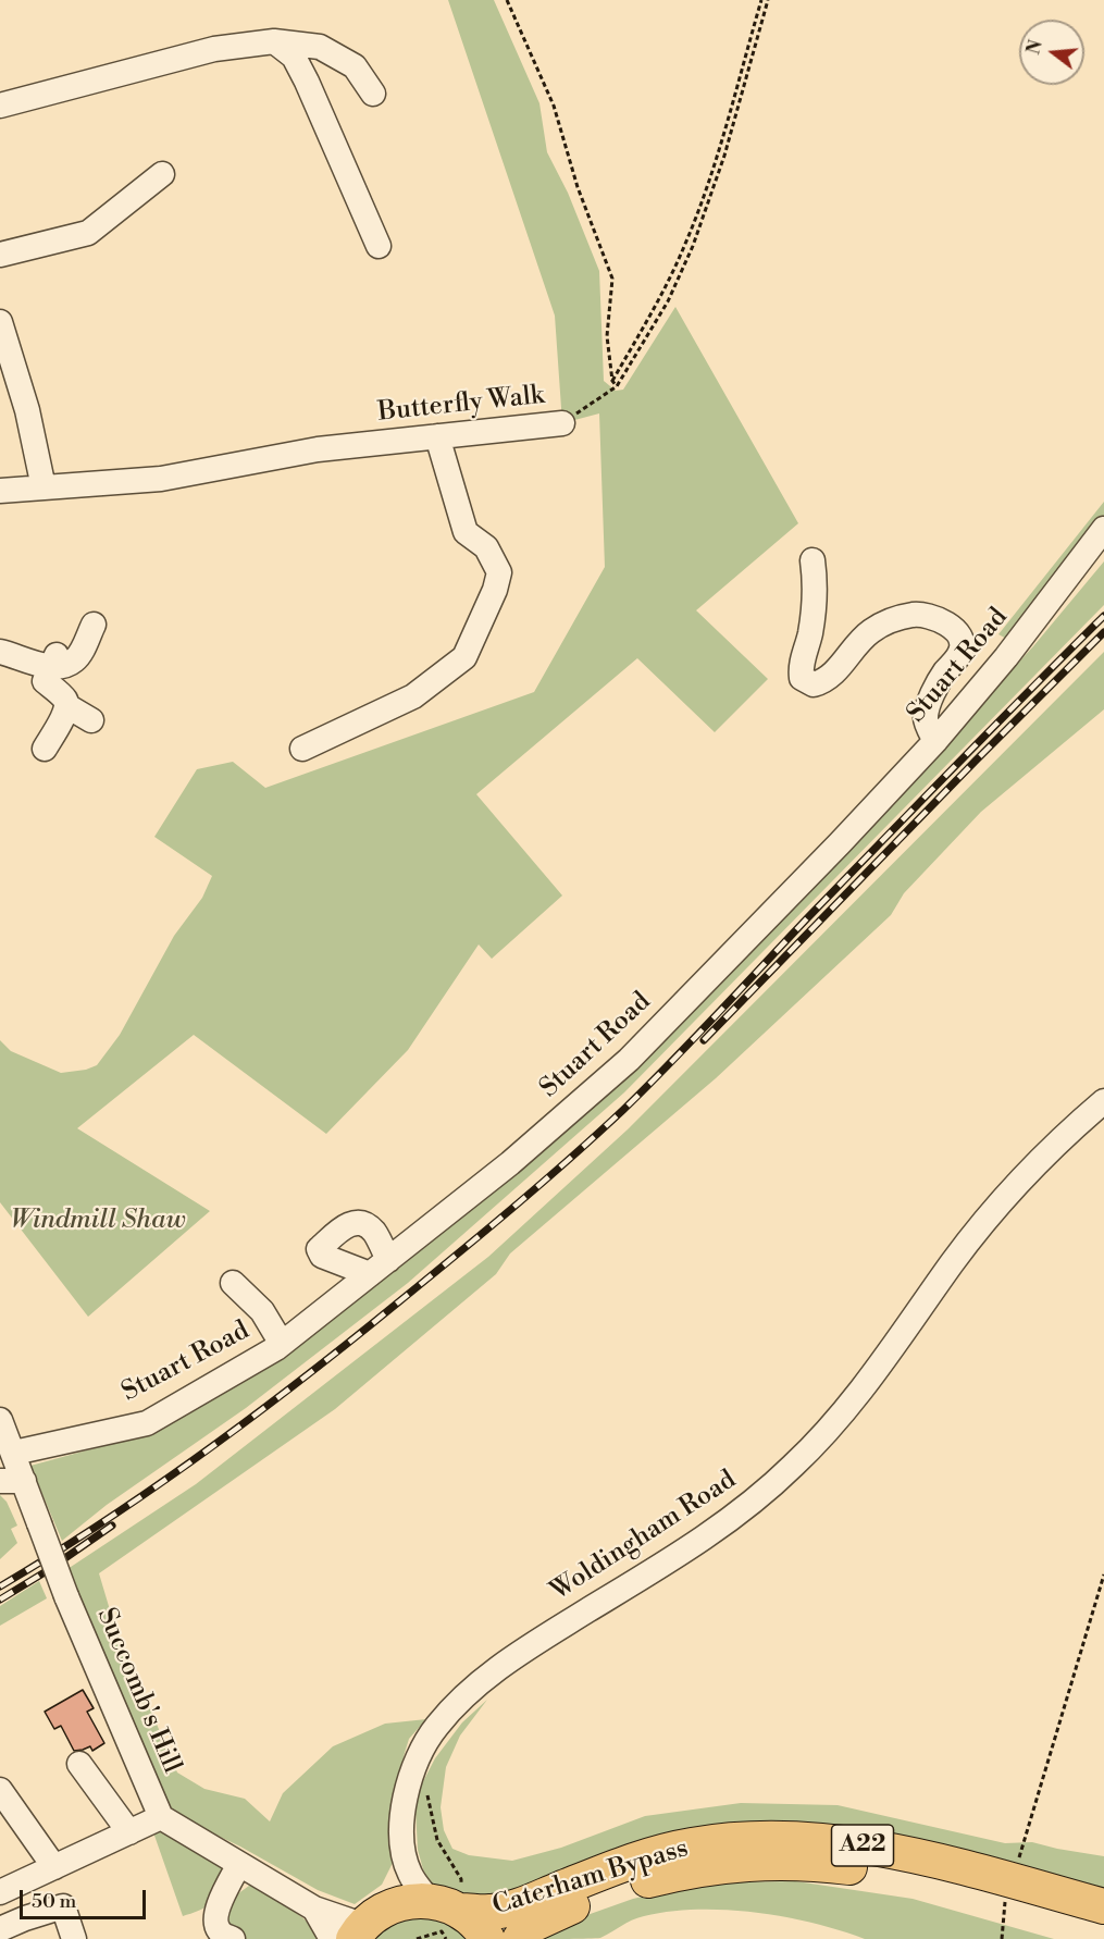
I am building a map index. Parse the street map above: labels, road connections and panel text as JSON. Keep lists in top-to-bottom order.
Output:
{
  "streets": {
    "highway": ["A22", "Caterham Bypass"],
    "street": [
      "Butterfly Walk",
      "Stuart Road",
      "Woldingham Road",
      "Succomb's Hill"
    ]
  },
  "crossings": [
    ["Stuart Road", "Succomb's Hill"],
    ["Woldingham Road", "Caterham Bypass"]
  ],
  "parks": ["Windmill Shaw"],
  "scale_bar": "50 m",
  "north": "left"
}
